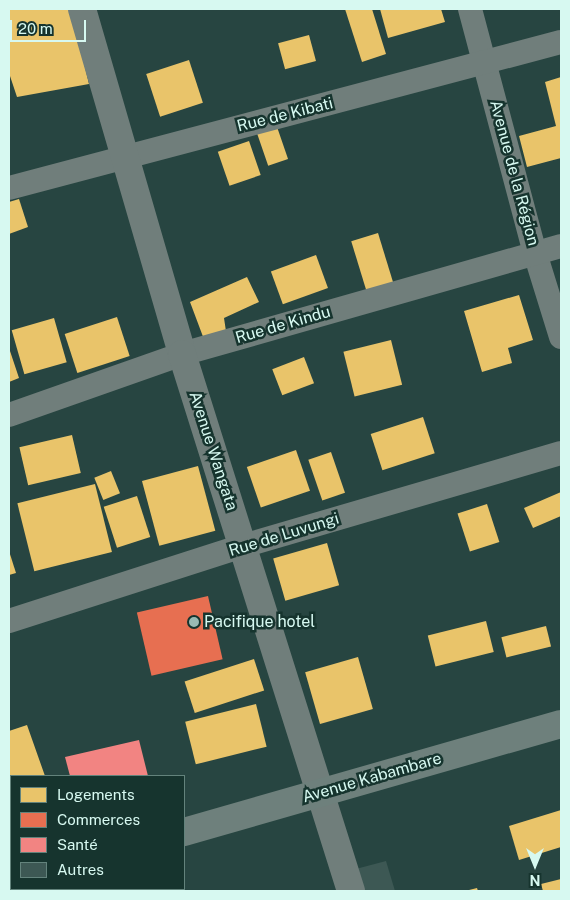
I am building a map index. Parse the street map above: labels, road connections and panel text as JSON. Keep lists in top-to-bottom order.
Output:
{
  "streets": {
    "main road": ["Avenue Kabambare"],
    "street": [
      "Rue de Kibati",
      "Avenue de la Région",
      "Rue de Kindu",
      "Avenue Wangata",
      "Rue de Luvungi"
    ]
  },
  "crossings": [
    ["Rue de Kibati", "Avenue de la Région"],
    ["Rue de Kibati", "Avenue Wangata"],
    ["Avenue de la Région", "Rue de Kindu"],
    ["Rue de Kindu", "Avenue Wangata"],
    ["Avenue Wangata", "Rue de Luvungi"],
    ["Avenue Wangata", "Avenue Kabambare"]
  ],
  "places": ["Pacifique hotel"],
  "legend": [
    "Logements",
    "Commerces",
    "Santé",
    "Autres"
  ],
  "scale_bar": "20 m",
  "north": "bottom"
}
